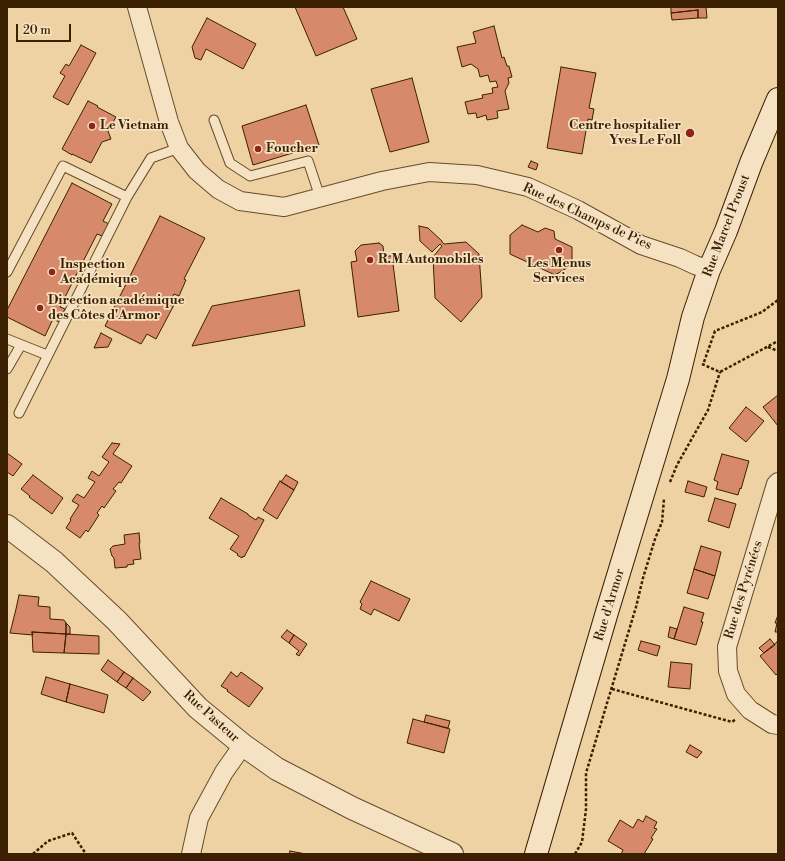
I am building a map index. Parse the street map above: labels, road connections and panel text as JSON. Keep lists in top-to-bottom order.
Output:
{
  "streets": {
    "main road": ["Rue Marcel Proust", "Rue d'Armor", "Rue Pasteur"],
    "street": ["Rue des Champs de Pies", "Rue des Pyrénées"]
  },
  "crossings": [
    ["Rue des Champs de Pies", "Rue Marcel Proust"],
    ["Rue Marcel Proust", "Rue d'Armor"]
  ],
  "places": [
    "Le Vietnam",
    "Centre hospitalier Yves Le Foll",
    "Foucher",
    "Les Menus Services",
    "R.M Automobiles",
    "Inspection Académique",
    "Direction académique des Côtes d'Armor"
  ],
  "scale_bar": "20 m"
}
